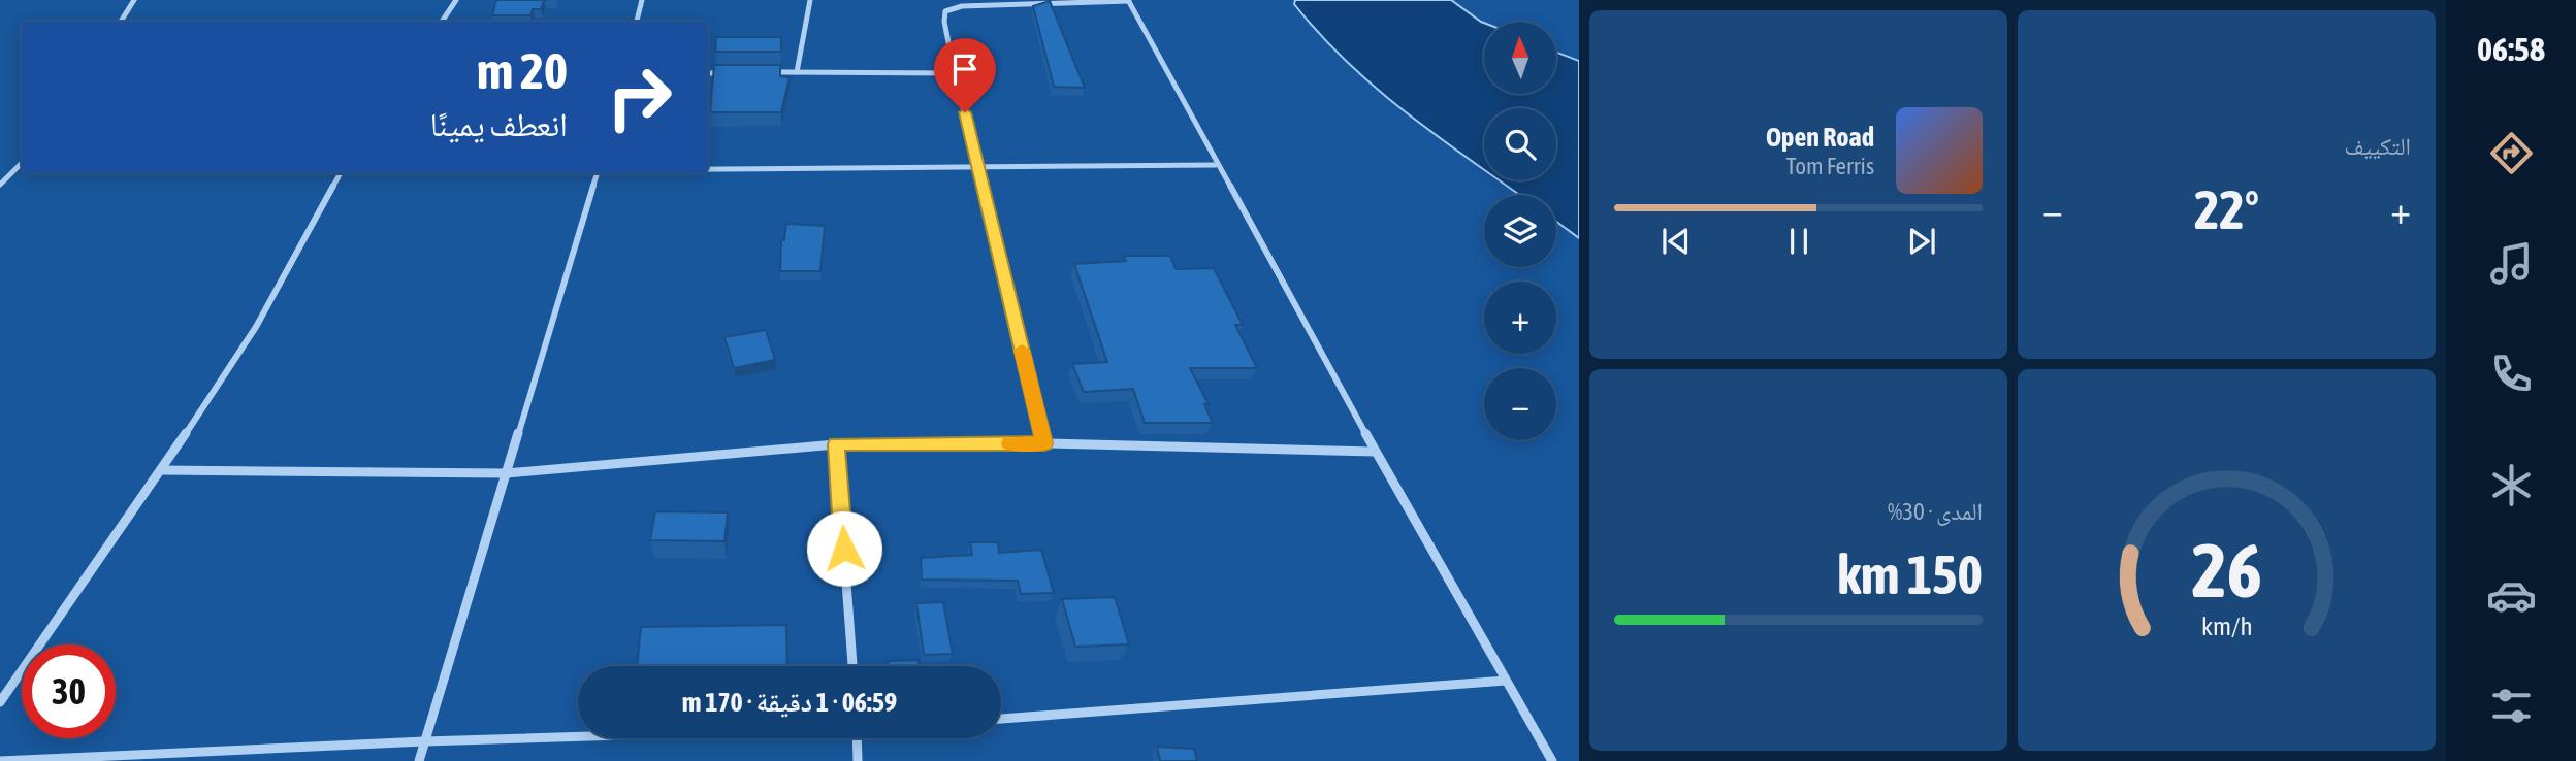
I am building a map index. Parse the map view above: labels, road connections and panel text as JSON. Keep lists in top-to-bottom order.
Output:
{
  "north": "top",
  "page": {
    "tabs": "06:58",
    "tile": [
      "التكييف",
      ["المدى · 30%", "150 km"]
    ],
    "map_buttons": ["+", "−"],
    "turn": ["20 m", "انعطف يمينًا"],
    "song": ["Open Road", "Tom Ferris"],
    "heat": ["−", "22°", "+"],
    "limit": "30",
    "trip": "06:59 · 1 دقيقة · 170 m",
    "gauge": ["26", "km/h"]
  }
}
